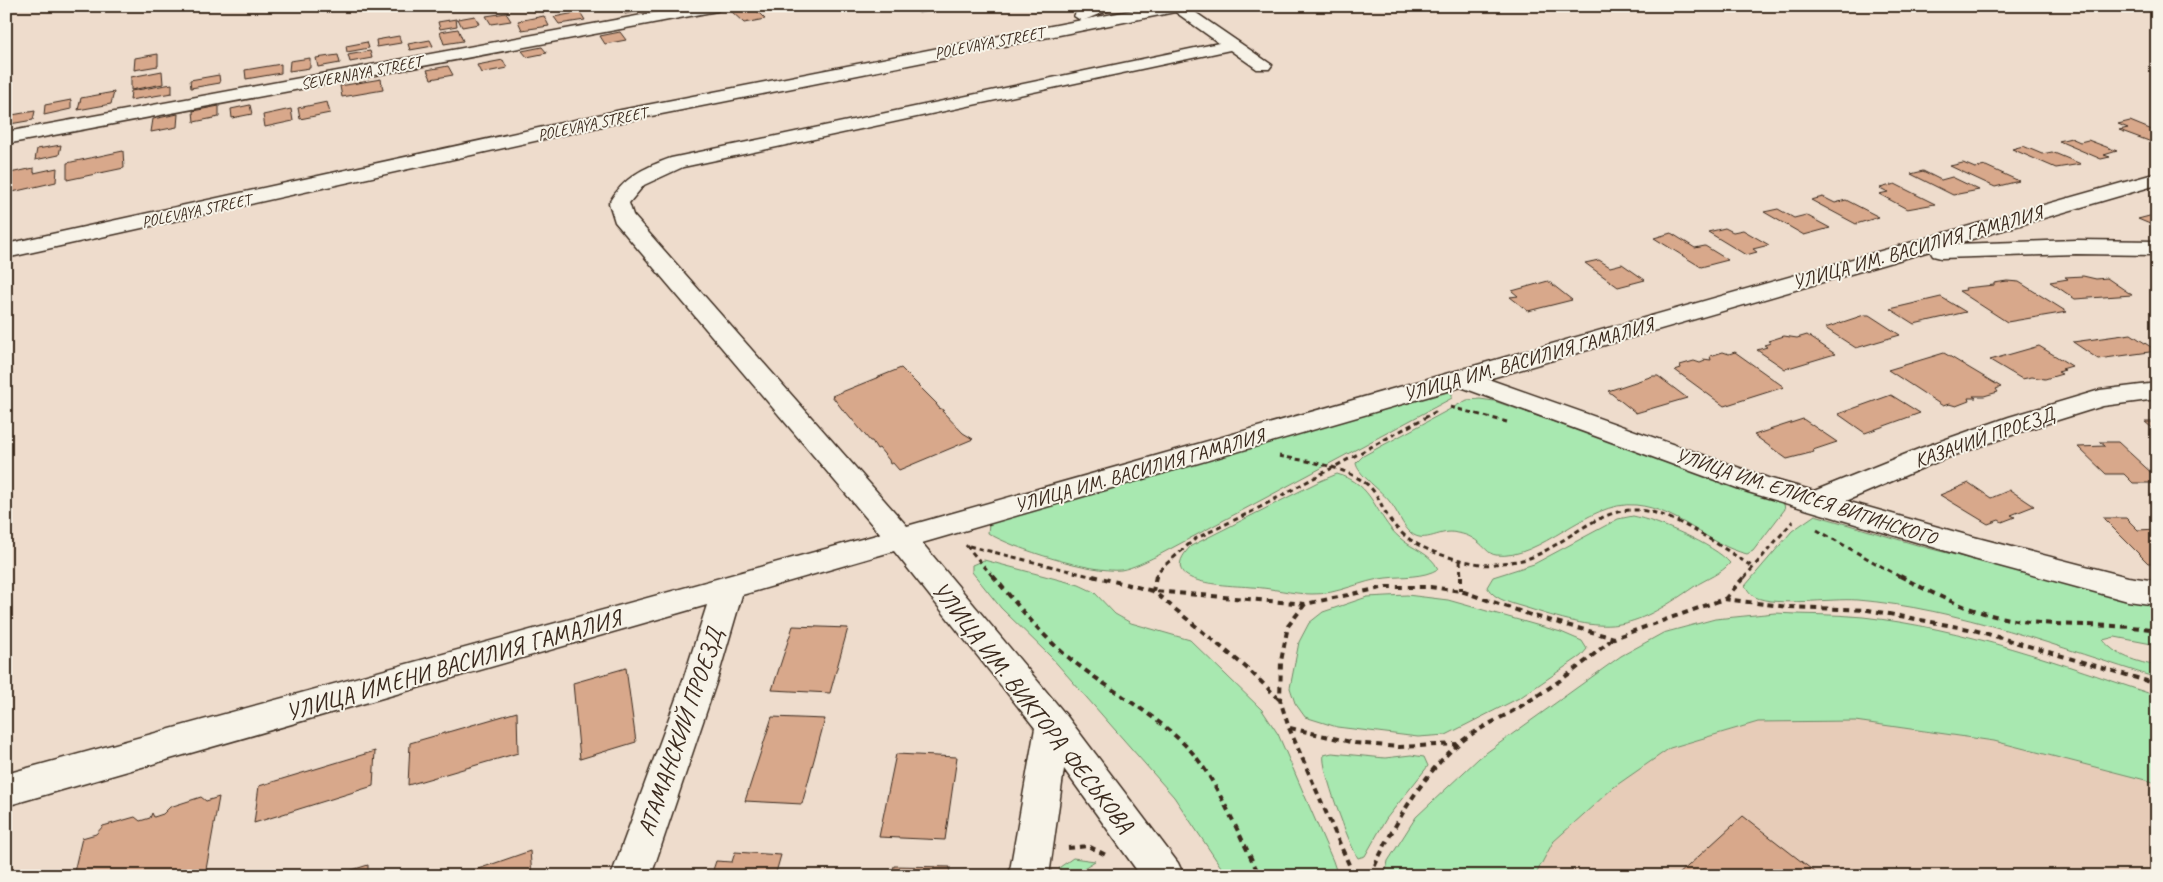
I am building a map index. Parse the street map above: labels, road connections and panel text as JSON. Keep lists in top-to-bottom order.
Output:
{
  "streets": {
    "main road": [
      "POLEVAYA STREET",
      "SEVERNAYA STREET",
      "УЛИЦА ИМ. ВАСИЛИЯ ГАМАЛИЯ",
      "КАЗАЧИЙ ПРОЕЗД",
      "УЛИЦА ИМ. ЕЛИСЕЯ ВИТИНСКОГО",
      "УЛИЦА ИМЕНИ ВАСИЛИЯ ГАМАЛИЯ",
      "УЛИЦА ИМ. ВИКТОРА ФЕСЬКОВА",
      "АТАМАНСКИЙ ПРОЕЗД"
    ]
  },
  "crossings": [
    ["УЛИЦА ИМ. ВАСИЛИЯ ГАМАЛИЯ", "УЛИЦА ИМ. ЕЛИСЕЯ ВИТИНСКОГО"],
    ["УЛИЦА ИМ. ВАСИЛИЯ ГАМАЛИЯ", "УЛИЦА ИМЕНИ ВАСИЛИЯ ГАМАЛИЯ"],
    ["УЛИЦА ИМ. ВАСИЛИЯ ГАМАЛИЯ", "УЛИЦА ИМ. ВИКТОРА ФЕСЬКОВА"],
    ["КАЗАЧИЙ ПРОЕЗД", "УЛИЦА ИМ. ЕЛИСЕЯ ВИТИНСКОГО"],
    ["УЛИЦА ИМЕНИ ВАСИЛИЯ ГАМАЛИЯ", "УЛИЦА ИМ. ВИКТОРА ФЕСЬКОВА"],
    ["УЛИЦА ИМЕНИ ВАСИЛИЯ ГАМАЛИЯ", "АТАМАНСКИЙ ПРОЕЗД"]
  ]
}
